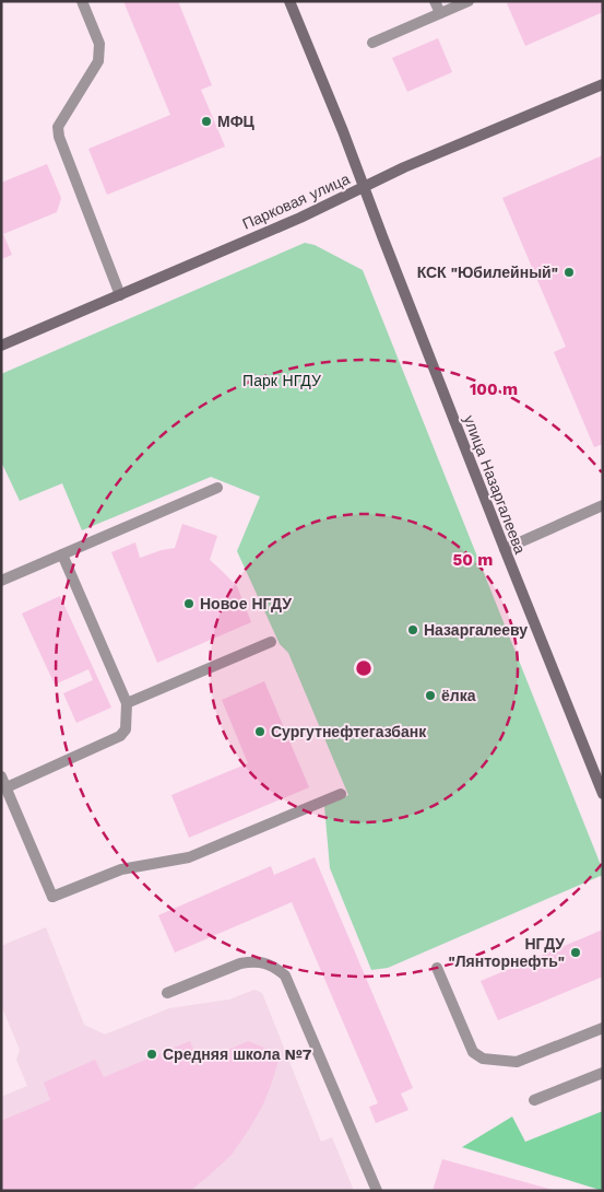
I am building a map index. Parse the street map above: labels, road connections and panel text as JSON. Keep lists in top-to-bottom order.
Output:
{
  "streets": {
    "main road": ["Парковая улица", "улица Назаргалеева"]
  },
  "crossings": [
    ["Парковая улица", "улица Назаргалеева"]
  ],
  "parks": ["Парк НГДУ"],
  "places": [
    "МФЦ",
    "КСК \"Юбилейный\"",
    "Новое НГДУ",
    "Назаргалееву",
    "ёлка",
    "Сургутнефтегазбанк",
    "НГДУ \"Лянторнефть\"",
    "Средняя школа №7"
  ],
  "rings": ["100 m", "50 m"]
}
